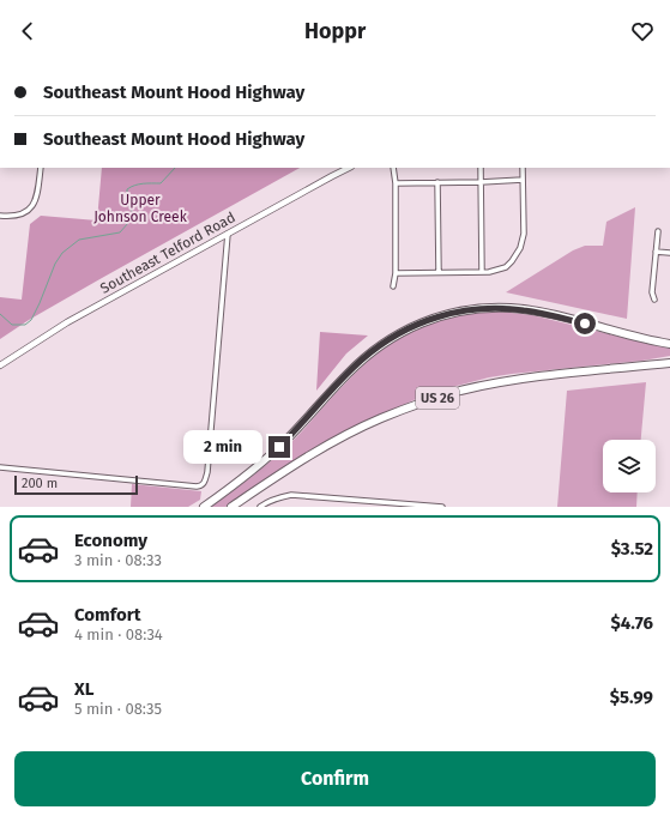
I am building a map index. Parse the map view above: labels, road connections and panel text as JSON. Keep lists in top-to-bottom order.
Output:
{
  "streets": {
    "highway": ["US 26"],
    "street": ["Southeast Telford Road"]
  },
  "parks": ["Upper Johnson Creek"],
  "scale_bar": "200 m",
  "page": {
    "header": "Hoppr",
    "banner": ["Southeast Mount Hood Highway", "Southeast Mount Hood Highway"],
    "bubble": "2 min",
    "scale": "200 m",
    "list": [
      {
        "name": "Economy",
        "note": "3 min · 08:33",
        "value": "$3.52"
      },
      {
        "name": "Comfort",
        "note": "4 min · 08:34",
        "value": "$4.76"
      },
      {
        "name": "XL",
        "note": "5 min · 08:35",
        "value": "$5.99"
      }
    ],
    "buttons": "Confirm"
  }
}
